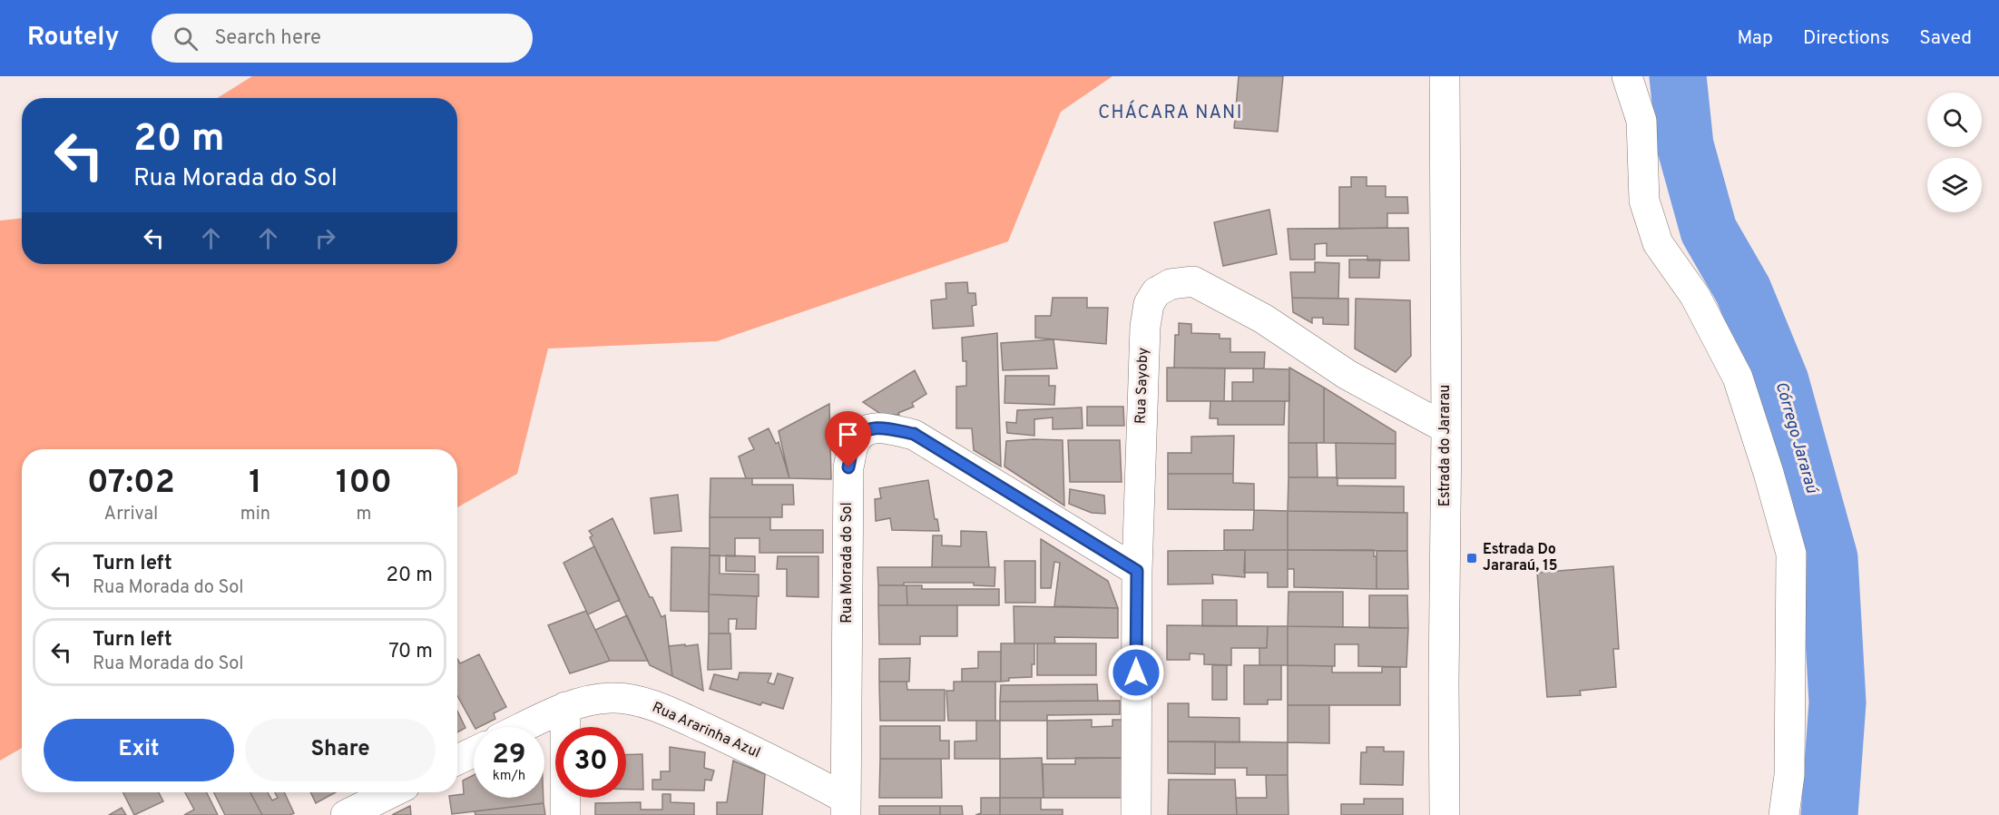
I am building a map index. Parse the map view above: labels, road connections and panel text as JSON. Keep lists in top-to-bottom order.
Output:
{
  "streets": {
    "street": [
      "Rua Sayoby",
      "Estrada do Jararau",
      "Rua Morada do Sol",
      "Rua Ararinha Azul"
    ]
  },
  "crossings": [
    ["Rua Sayoby", "Estrada do Jararau"],
    ["Rua Sayoby", "Rua Morada do Sol"],
    ["Rua Morada do Sol", "Rua Ararinha Azul"]
  ],
  "districts": ["CHÁCARA NANI"],
  "water": ["Córrego Jararaú"],
  "places": {
    "transit": ["Estrada Do Jararaú, 15"]
  },
  "page": {
    "header": "Routely",
    "search": "Search here",
    "nav": ["Map", "Directions", "Saved"],
    "turn": ["20 m", "Rua Morada do Sol"],
    "eta": [
      "07:02",
      "Arrival",
      "1",
      "min",
      "100",
      "m"
    ],
    "list": [
      {
        "name": "Turn left",
        "note": "Rua Morada do Sol",
        "value": "20 m"
      },
      {
        "name": "Turn left",
        "note": "Rua Morada do Sol",
        "value": "70 m"
      }
    ],
    "buttons": ["Exit", "Share"],
    "speed": "29 km/h",
    "limit": "30"
  }
}
